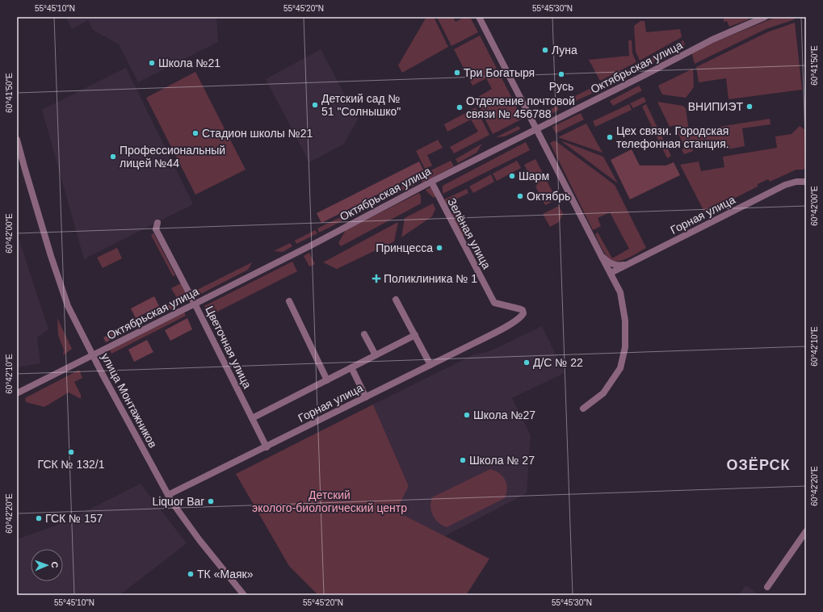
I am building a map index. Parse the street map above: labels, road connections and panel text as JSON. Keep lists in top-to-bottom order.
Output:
{
  "streets": {
    "street": [
      "Октябрьская улица",
      "Горная улица",
      "Зелёная улица",
      "Цветочная улица",
      "улица Монтажников"
    ]
  },
  "crossings": [
    ["Октябрьская улица", "Зелёная улица"],
    ["Октябрьская улица", "Цветочная улица"],
    ["Октябрьская улица", "улица Монтажников"],
    ["Горная улица", "Зелёная улица"],
    ["Горная улица", "Цветочная улица"],
    ["Горная улица", "улица Монтажников"]
  ],
  "districts": ["ОЗЁРСК"],
  "parks": ["Детский эколого-биологический центр"],
  "places": {
    "other": [
      "Луна",
      "Школа №21",
      "Три Богатыря",
      "Русь",
      "Детский сад № 51 \"Солнышко\"",
      "ВНИПИЭТ",
      "Отделение почтовой связи № 456788",
      "Стадион школы №21",
      "Цех связи. Городская телефонная станция.",
      "Профессиональный лицей №44",
      "Шарм",
      "Октябрь",
      "Принцесса",
      "Д/С № 22",
      "Школа №27",
      "ГСК № 132/1",
      "Школа № 27",
      "Liquor Bar",
      "ГСК № 157",
      "ТК «Маяк»"
    ],
    "health": ["Поликлиника № 1"]
  },
  "north": "right",
  "coordinates": [
    "55°45'10\"N",
    "55°45'20\"N",
    "55°45'30\"N",
    "60°41'50\"E",
    "60°42'00\"E",
    "60°42'10\"E",
    "60°42'20\"E"
  ]
}
